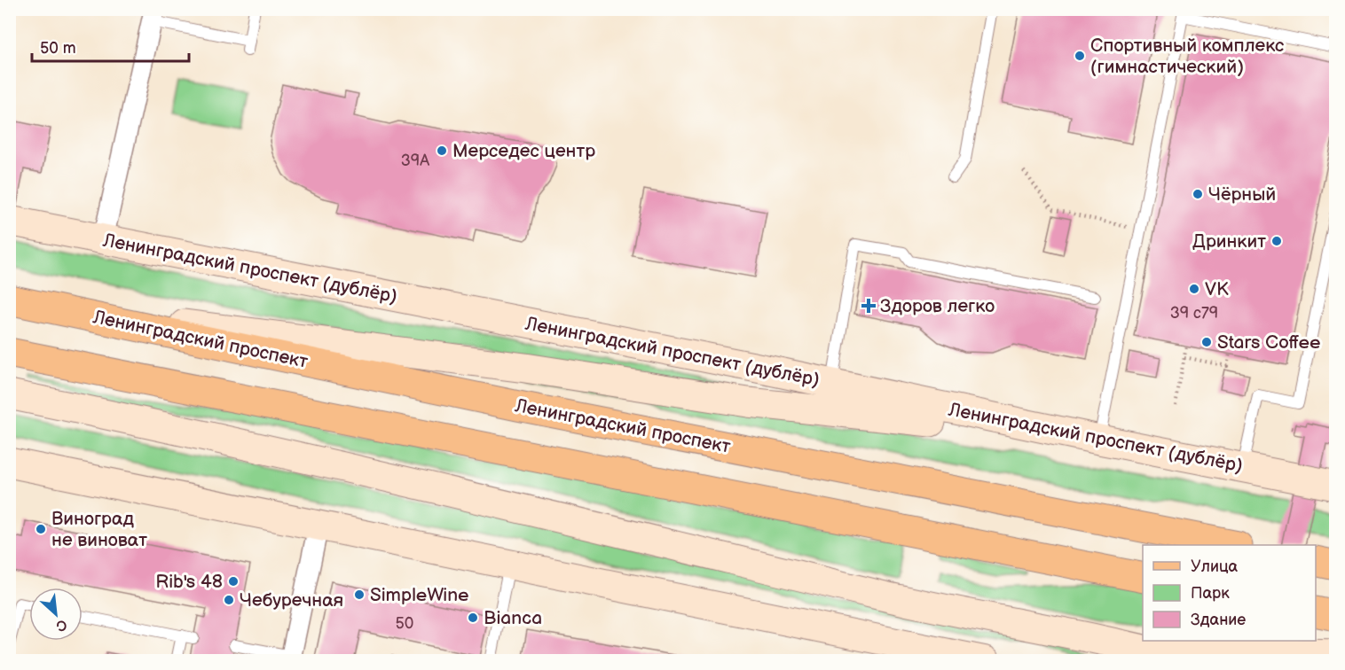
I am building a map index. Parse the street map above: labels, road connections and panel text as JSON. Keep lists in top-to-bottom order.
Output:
{
  "streets": {
    "main road": ["Ленинградский проспект (дублёр)", "Ленинградский проспект"]
  },
  "places": {
    "other": [
      "Спортивный комплекс (гимнастический)",
      "Мерседес центр",
      "Чёрный",
      "Дринкит",
      "VK",
      "Stars Coffee",
      "Виноград не виноват",
      "Rib's 48",
      "SimpleWine",
      "Чебуречная",
      "Bianca"
    ],
    "health": ["Здоров легко"]
  },
  "house_numbers": ["39А", "39 с79", "50"],
  "legend": ["Улица", "Парк", "Здание"],
  "scale_bar": "50 m",
  "north": "bottom right"
}
